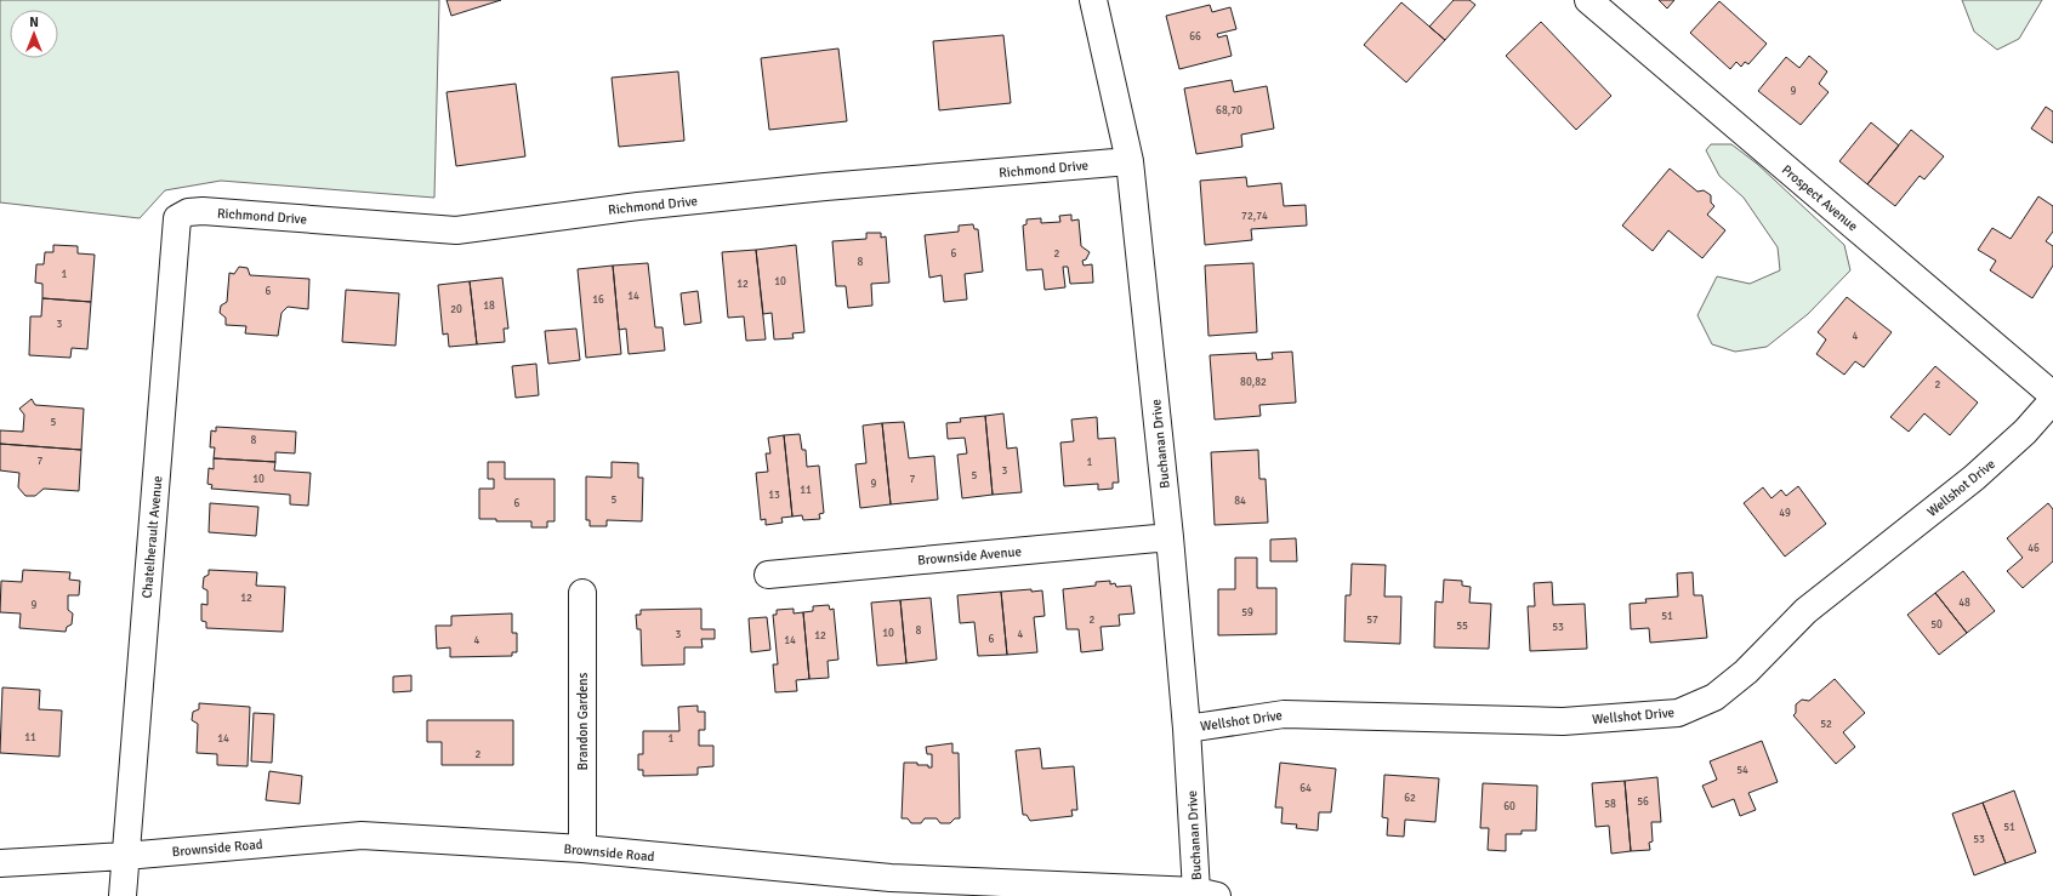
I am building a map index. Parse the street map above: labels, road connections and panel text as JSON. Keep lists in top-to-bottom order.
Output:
{
  "streets": {
    "street": [
      "Richmond Drive",
      "Prospect Avenue",
      "Buchanan Drive",
      "Wellshot Drive",
      "Chatelherault Avenue",
      "Brownside Avenue",
      "Brandon Gardens",
      "Brownside Road"
    ]
  },
  "crossings": [
    ["Richmond Drive", "Buchanan Drive"],
    ["Richmond Drive", "Chatelherault Avenue"],
    ["Buchanan Drive", "Wellshot Drive"],
    ["Buchanan Drive", "Brownside Avenue"],
    ["Buchanan Drive", "Brownside Road"],
    ["Chatelherault Avenue", "Brownside Road"],
    ["Brandon Gardens", "Brownside Road"]
  ],
  "house_numbers": [
    "66",
    "9",
    "68,70",
    "72,74",
    "6",
    "2",
    "8",
    "1",
    "10",
    "12",
    "6",
    "14",
    "16",
    "18",
    "20",
    "3",
    "4",
    "80,82",
    "2",
    "5",
    "8",
    "7",
    "1",
    "3",
    "5",
    "10",
    "7",
    "9",
    "11",
    "13",
    "5",
    "84",
    "6",
    "49",
    "46",
    "12",
    "48",
    "9",
    "59",
    "51",
    "2",
    "57",
    "50",
    "55",
    "53",
    "8",
    "10",
    "3",
    "4",
    "12",
    "6",
    "4",
    "14",
    "52",
    "11",
    "14",
    "1",
    "2",
    "54",
    "64",
    "62",
    "56",
    "58",
    "60",
    "51",
    "53"
  ],
  "north": "top"
}
